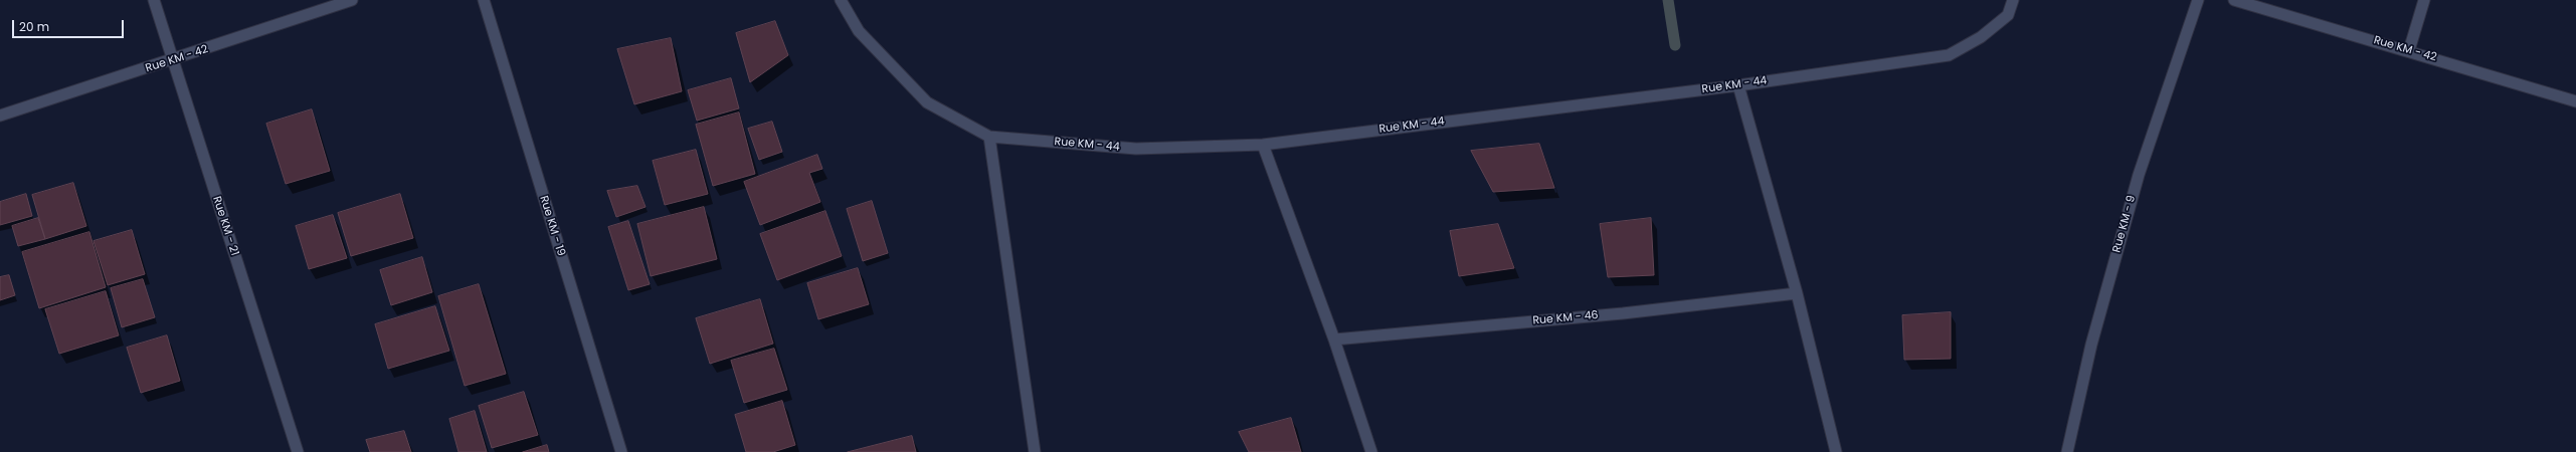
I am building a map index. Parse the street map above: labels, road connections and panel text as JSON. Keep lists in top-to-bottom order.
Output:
{
  "streets": {
    "street": [
      "Rue KM - 42",
      "Rue KM - 44",
      "Rue KM - 9",
      "Rue KM - 21",
      "Rue KM - 19",
      "Rue KM - 46"
    ]
  },
  "crossings": [
    ["Rue KM - 42", "Rue KM - 21"]
  ],
  "scale_bar": "20 m"
}
